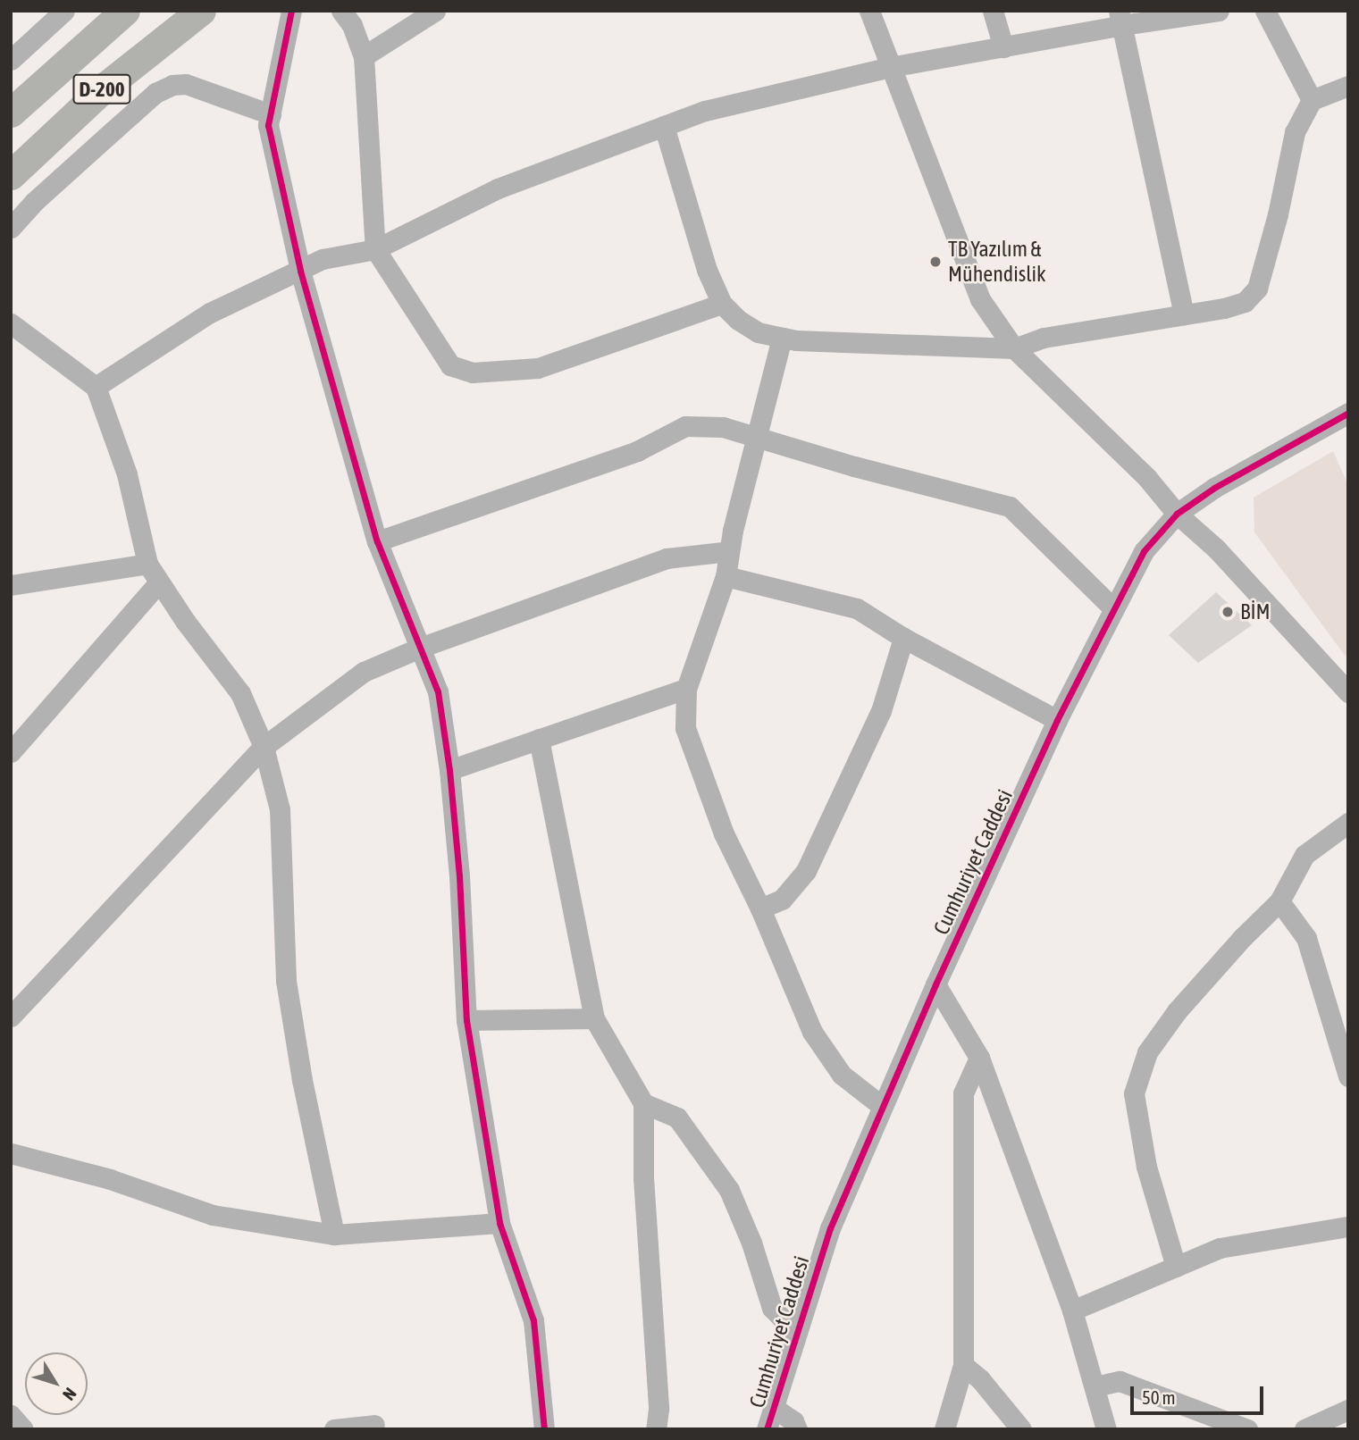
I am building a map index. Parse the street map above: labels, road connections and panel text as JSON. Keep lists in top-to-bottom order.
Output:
{
  "streets": {
    "highway": ["D-200"],
    "street": ["Cumhuriyet Caddesi"]
  },
  "places": ["TB Yazılım & Mühendislik", "BİM"],
  "scale_bar": "50 m",
  "north": "bottom right"
}
